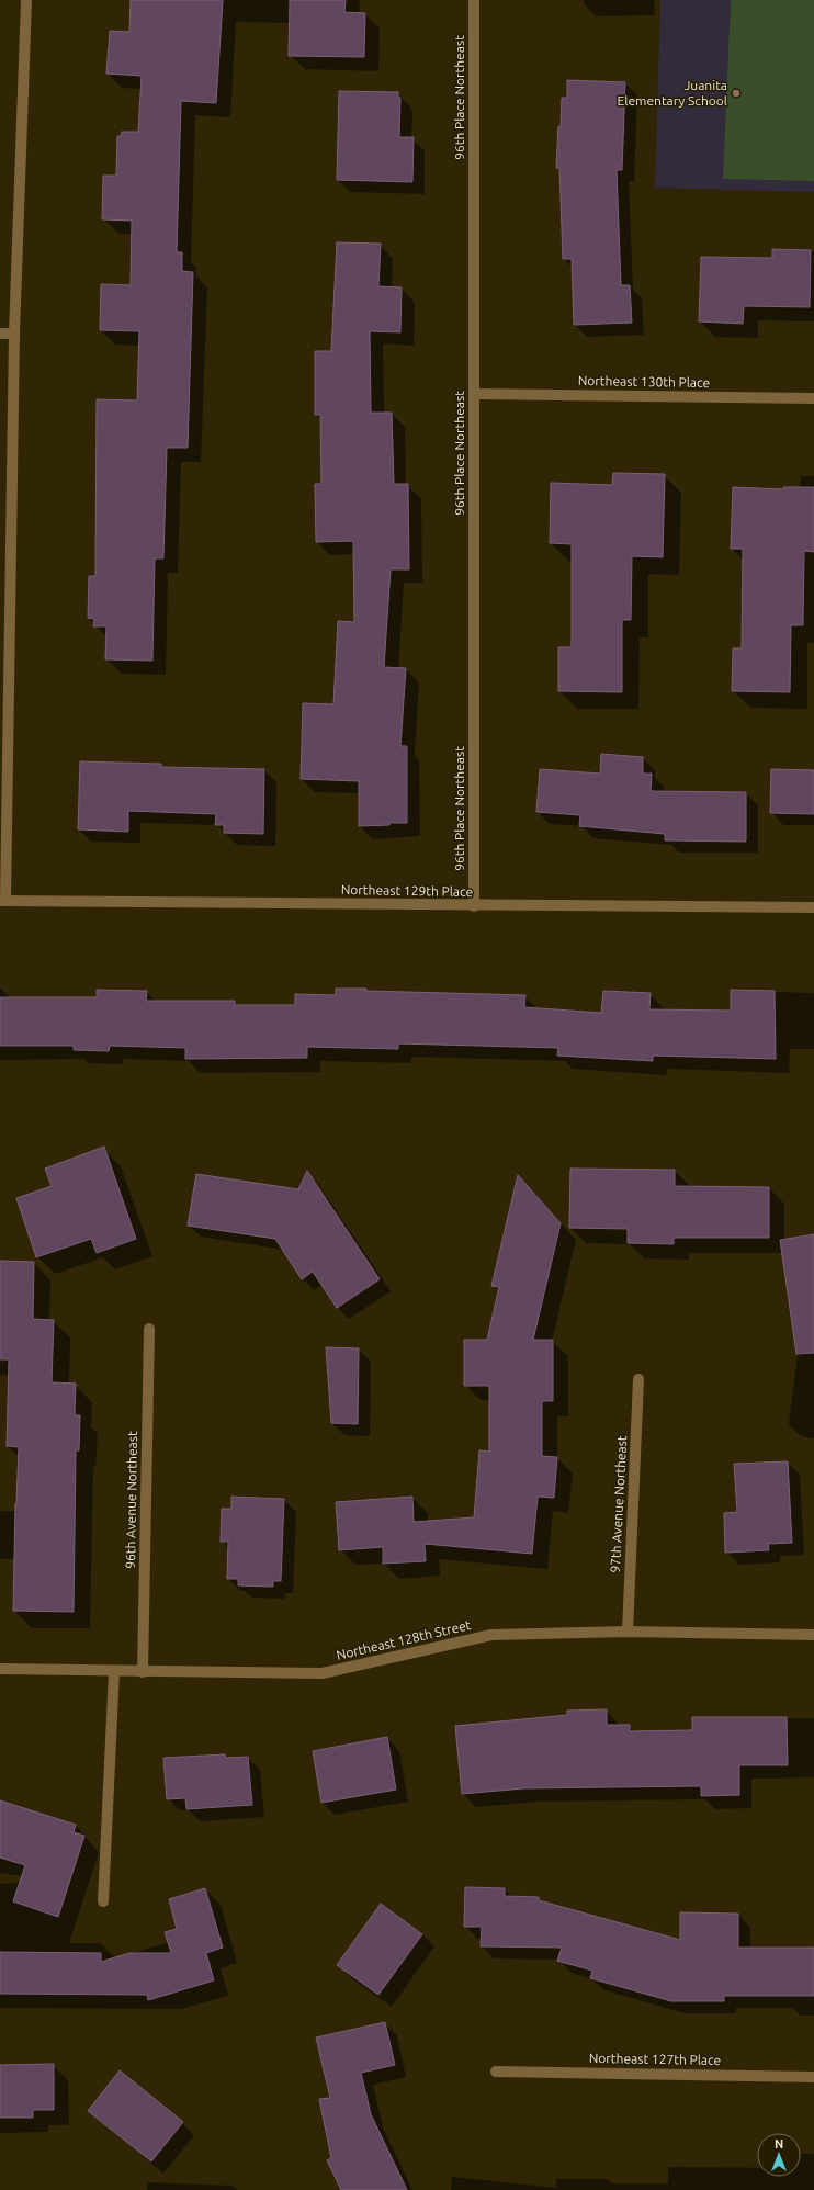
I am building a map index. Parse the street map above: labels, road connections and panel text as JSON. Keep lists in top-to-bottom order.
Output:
{
  "streets": {
    "street": [
      "96th Place Northeast",
      "Northeast 130th Place",
      "Northeast 129th Place",
      "96th Avenue Northeast",
      "97th Avenue Northeast",
      "Northeast 128th Street",
      "Northeast 127th Place"
    ]
  },
  "crossings": [
    ["96th Place Northeast", "Northeast 130th Place"],
    ["96th Place Northeast", "Northeast 129th Place"],
    ["96th Avenue Northeast", "Northeast 128th Street"],
    ["97th Avenue Northeast", "Northeast 128th Street"]
  ],
  "places": ["Juanita Elementary School"],
  "north": "top"
}
